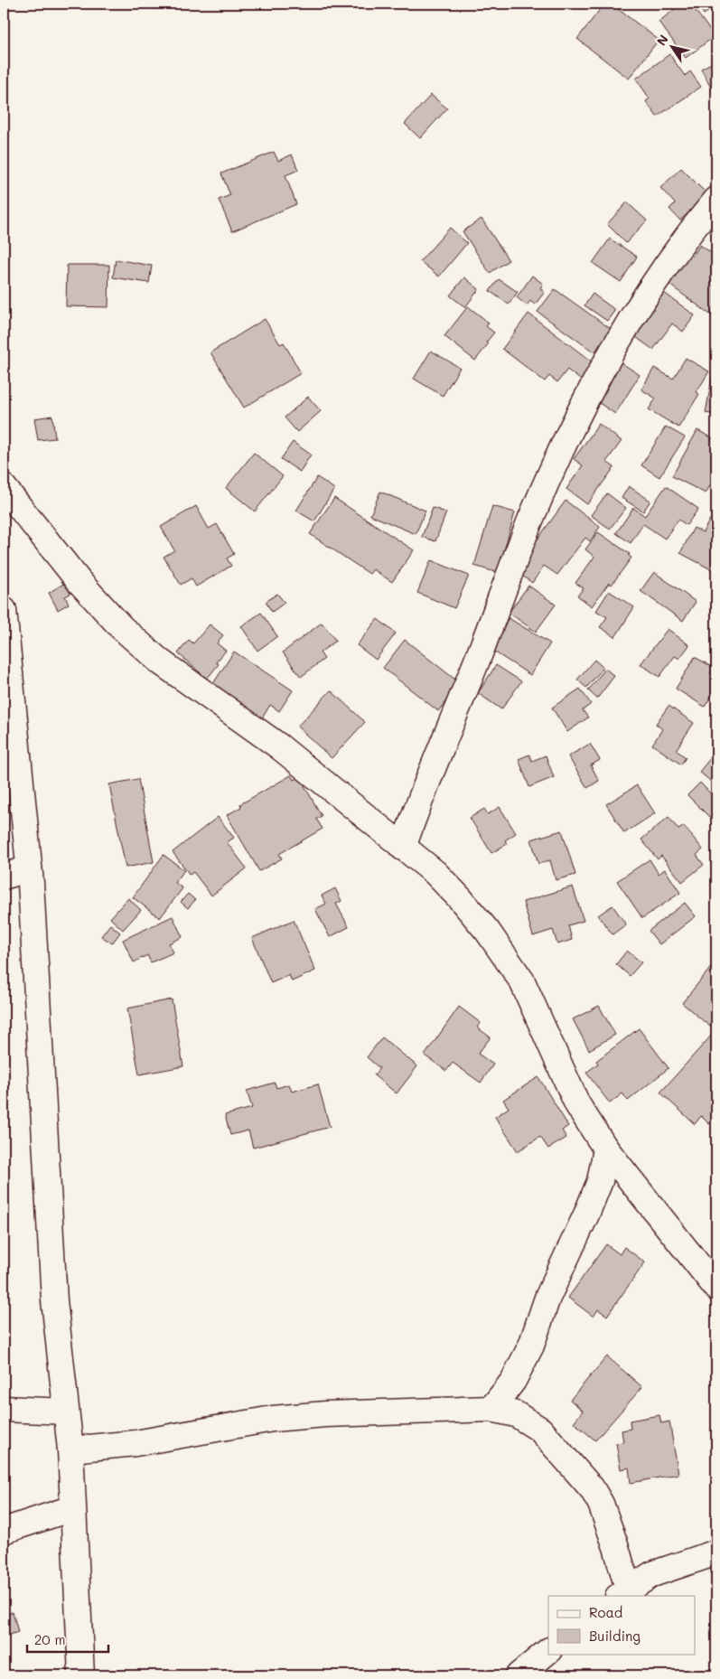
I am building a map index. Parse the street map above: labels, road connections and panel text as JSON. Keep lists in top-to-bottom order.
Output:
{
  "legend": ["Road", "Building"],
  "scale_bar": "20 m",
  "north": "top left"
}
